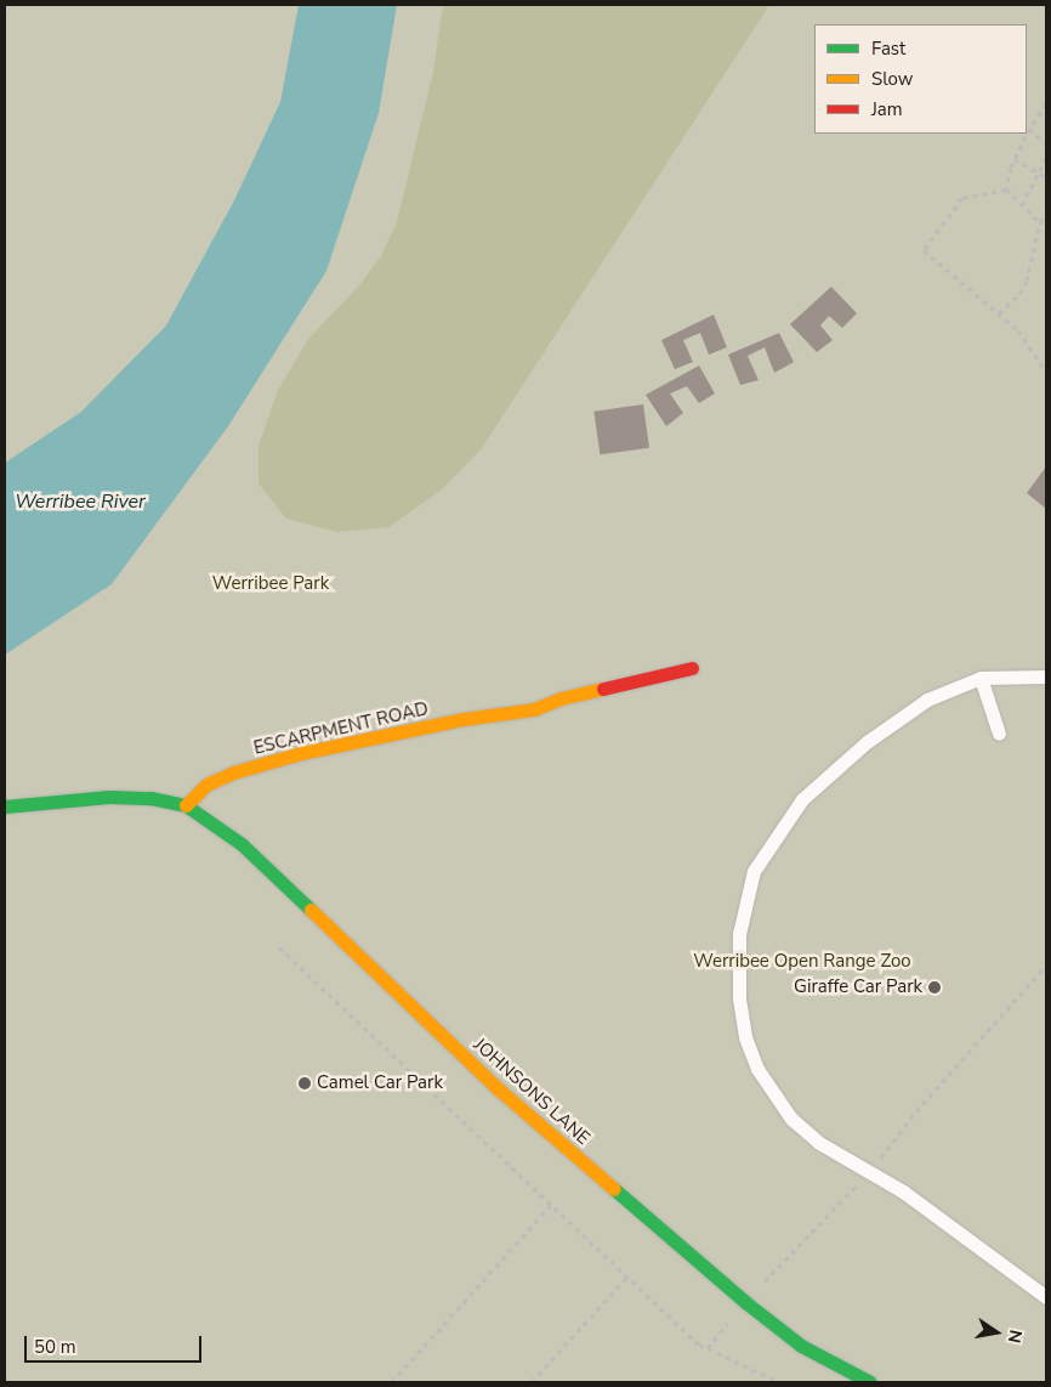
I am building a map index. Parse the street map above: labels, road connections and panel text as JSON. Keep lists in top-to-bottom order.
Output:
{
  "streets": {
    "street": ["ESCARPMENT ROAD", "JOHNSONS LANE"]
  },
  "crossings": [
    ["ESCARPMENT ROAD", "JOHNSONS LANE"]
  ],
  "water": ["Werribee River"],
  "parks": ["Werribee Park", "Werribee Open Range Zoo"],
  "places": ["Giraffe Car Park", "Camel Car Park"],
  "legend": ["Fast", "Slow", "Jam"],
  "scale_bar": "50 m",
  "north": "right"
}
